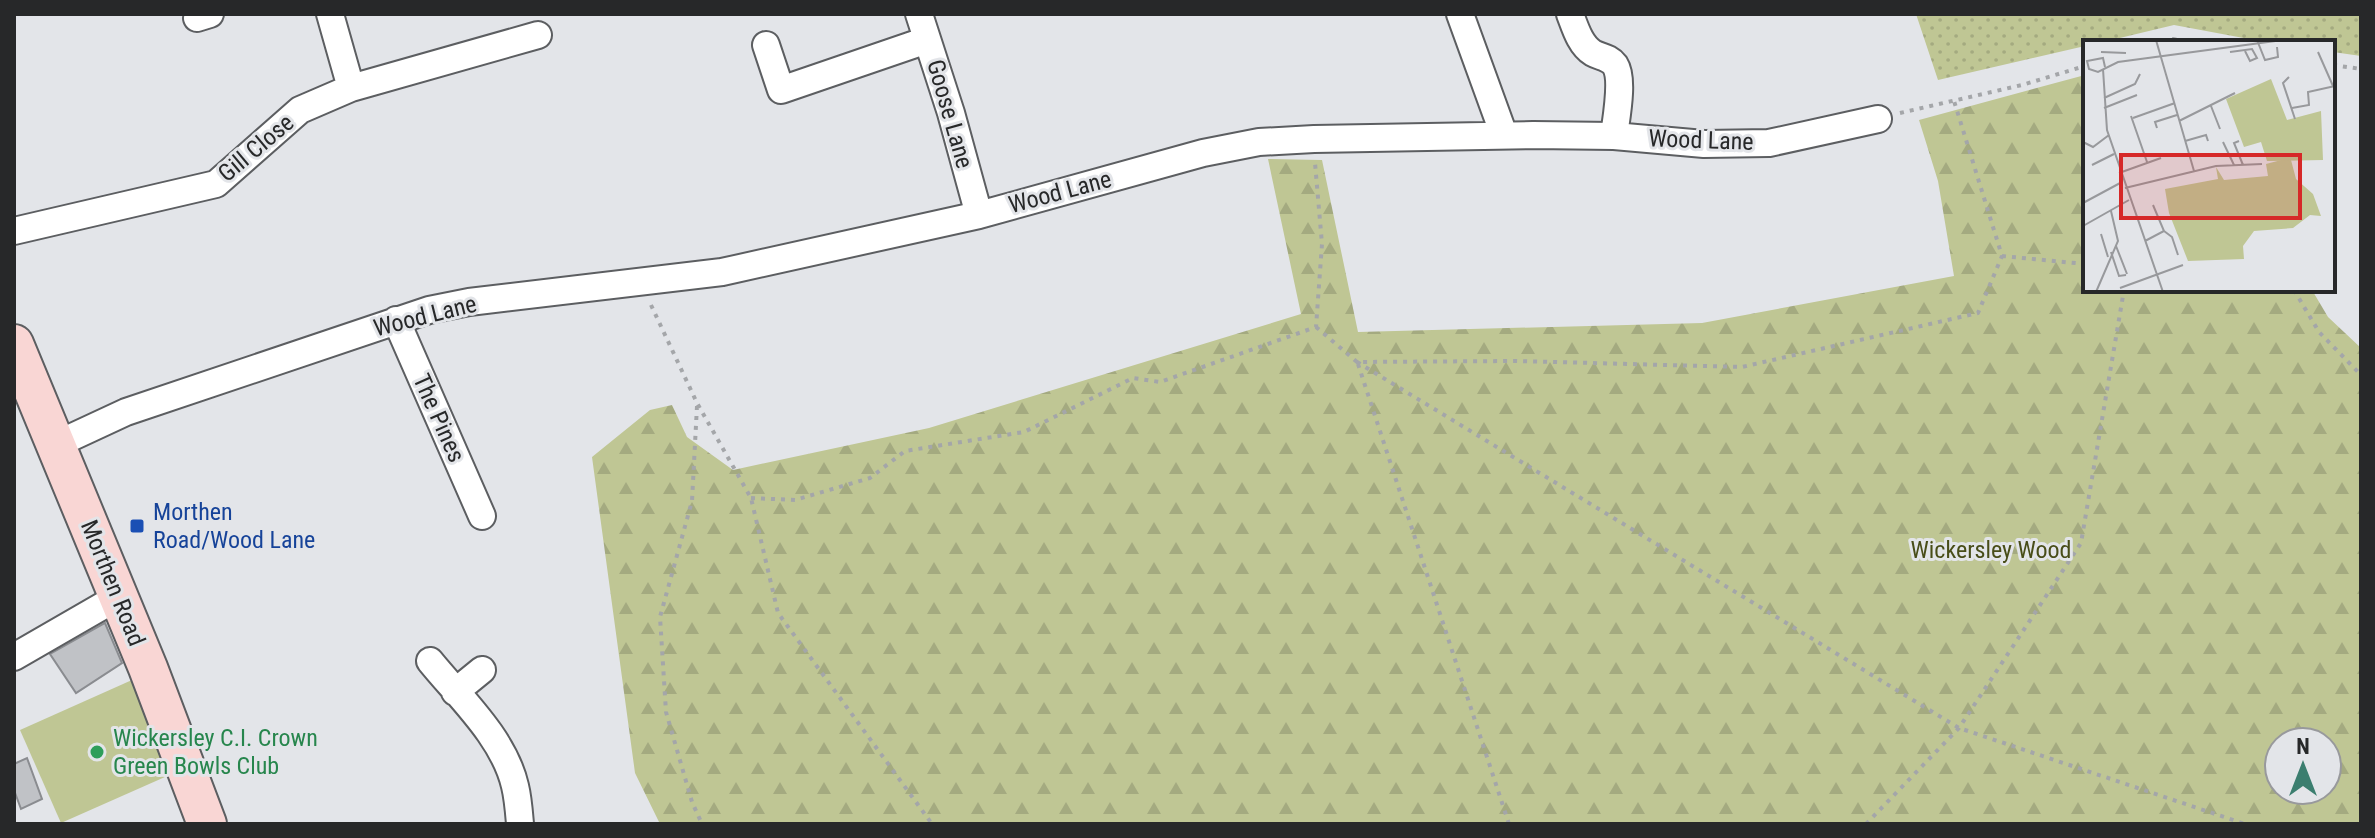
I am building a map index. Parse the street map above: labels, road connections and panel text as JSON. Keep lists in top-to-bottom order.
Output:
{
  "streets": {
    "main road": ["Morthen Road"],
    "street": [
      "Goose Lane",
      "Wood Lane",
      "Gill Close",
      "The Pines"
    ]
  },
  "crossings": [
    ["Goose Lane", "Wood Lane"],
    ["Wood Lane", "The Pines"],
    ["Wood Lane", "Morthen Road"]
  ],
  "parks": ["Wickersley Wood"],
  "places": {
    "transit": ["Morthen Road/Wood Lane"],
    "other": ["Wickersley C.I. Crown Green Bowls Club"]
  },
  "north": "top"
}
